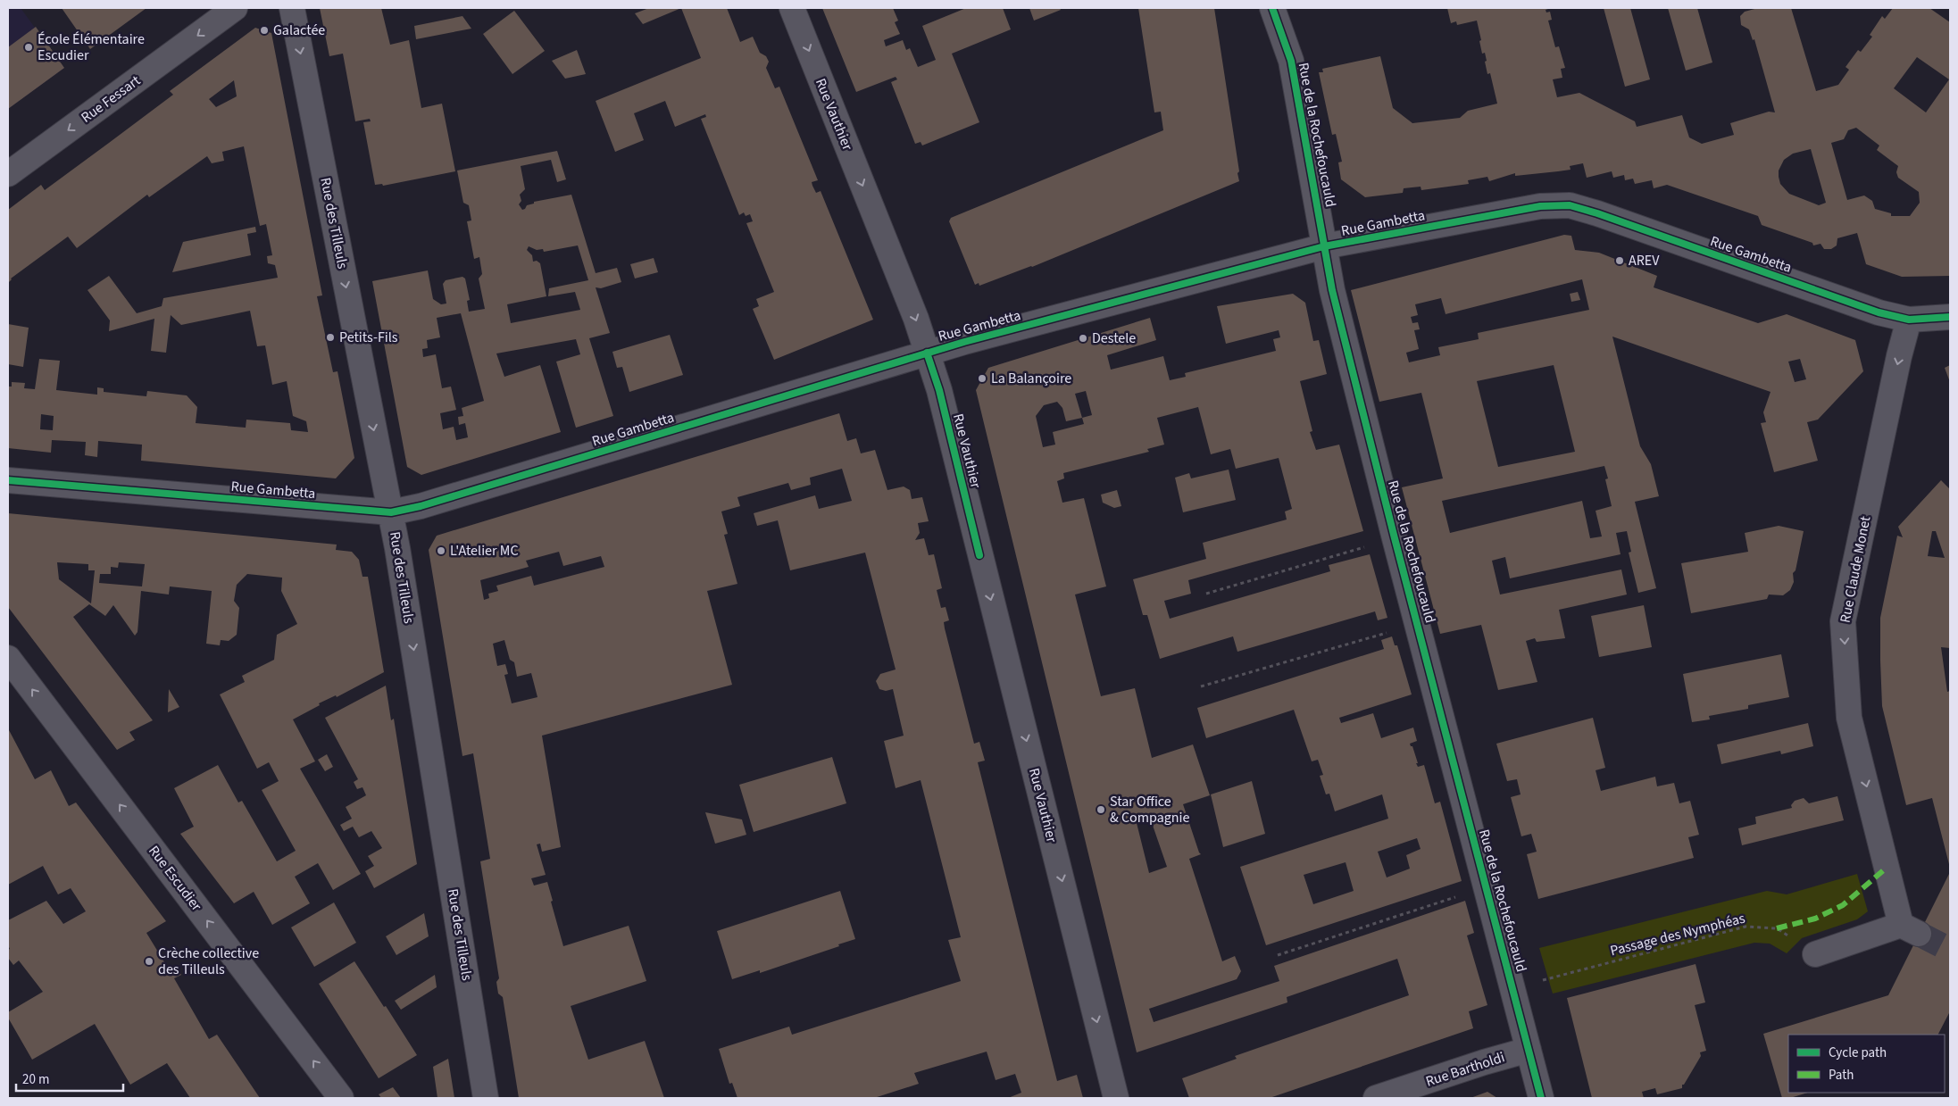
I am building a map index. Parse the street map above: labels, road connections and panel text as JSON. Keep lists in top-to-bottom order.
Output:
{
  "streets": {
    "street": [
      "Rue Fessart",
      "Rue Vauthier",
      "Rue de la Rochefoucauld",
      "Rue des Tilleuls",
      "Rue Gambetta",
      "Rue Claude Monet",
      "Rue Escudier",
      "Rue Bartholdi"
    ],
    "path": ["Passage des Nymphéas"]
  },
  "crossings": [
    ["Rue Vauthier", "Rue Gambetta"],
    ["Rue de la Rochefoucauld", "Rue Gambetta"],
    ["Rue de la Rochefoucauld", "Rue Bartholdi"],
    ["Rue des Tilleuls", "Rue Gambetta"],
    ["Rue Gambetta", "Rue Claude Monet"],
    ["Rue Claude Monet", "Passage des Nymphéas"]
  ],
  "one_way": [
    "Rue Fessart",
    "Rue Vauthier",
    "Rue des Tilleuls",
    "Rue Claude Monet",
    "Rue Escudier"
  ],
  "places": [
    "Galactée",
    "École Élémentaire Escudier",
    "AREV",
    "Petits-Fils",
    "Destele",
    "La Balançoire",
    "L'Atelier MC",
    "Star Office & Compagnie",
    "Crèche collective des Tilleuls"
  ],
  "legend": ["Cycle path", "Path"],
  "scale_bar": "20 m"
}
